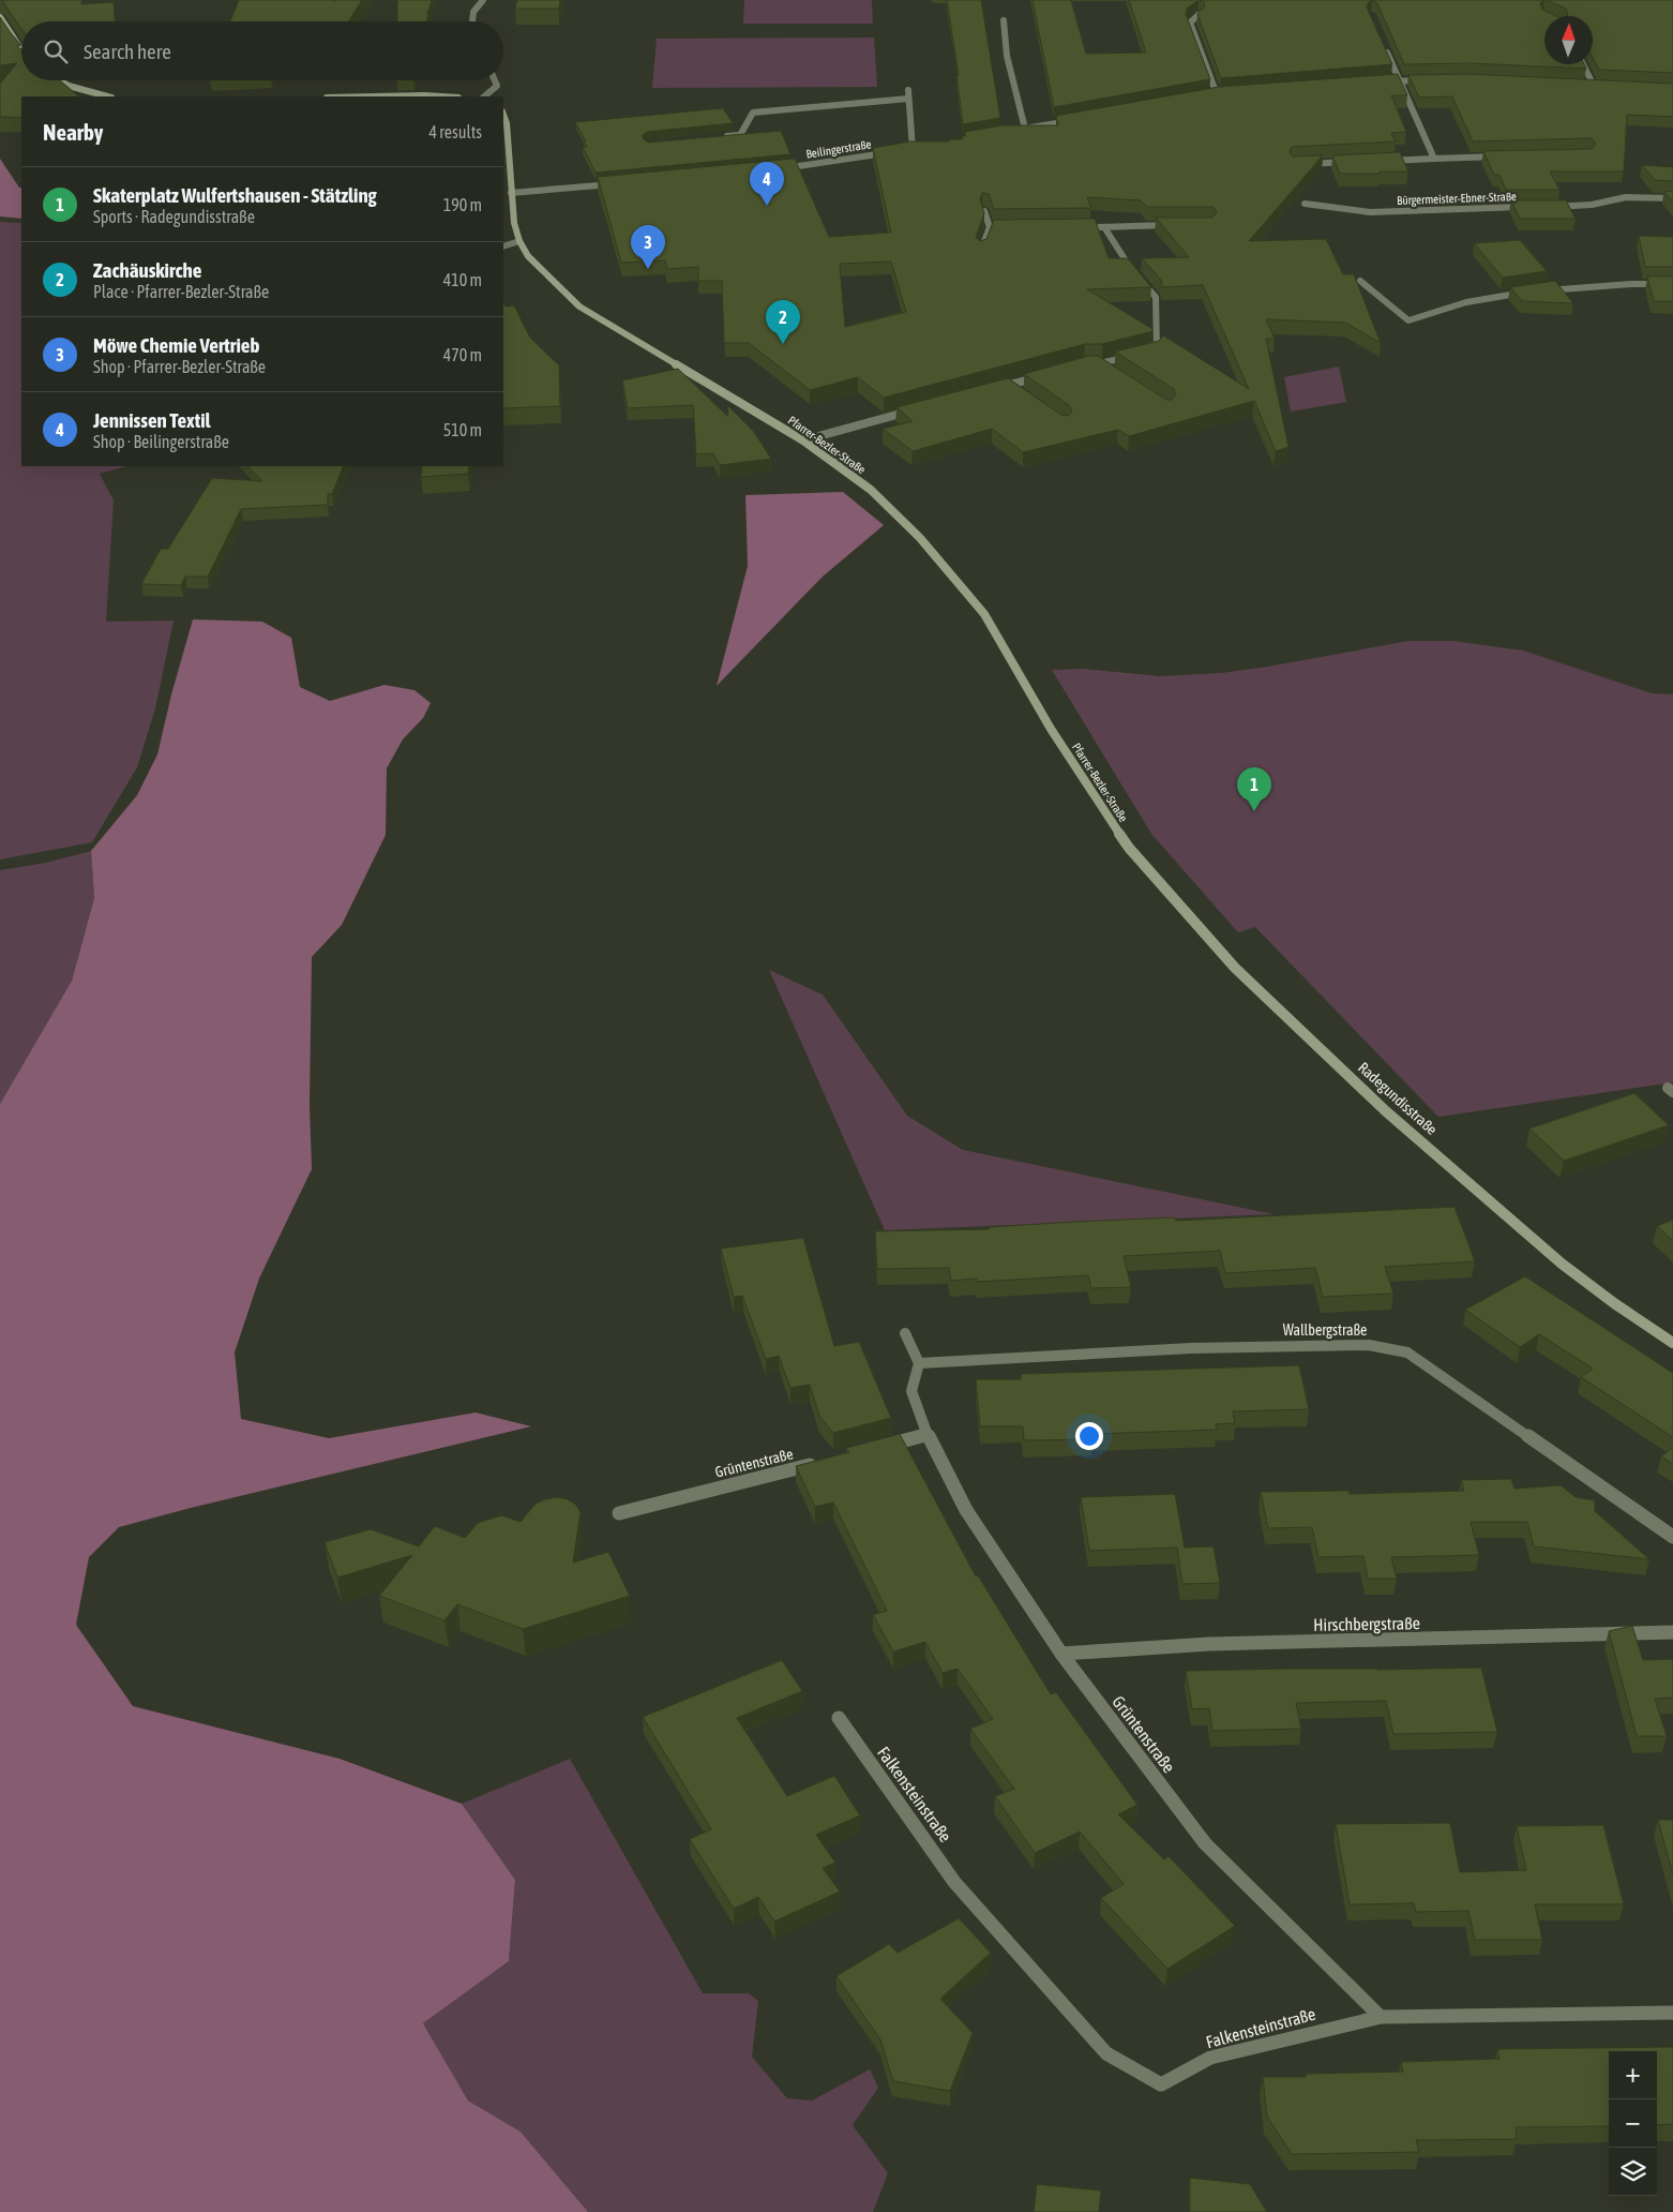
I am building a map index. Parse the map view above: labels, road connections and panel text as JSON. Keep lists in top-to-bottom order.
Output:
{
  "streets": {
    "street": [
      "Beilingerstraße",
      "Bürgermeister-Ebner-Straße",
      "Pfarrer-Bezler-Straße",
      "Radegundisstraße",
      "Wallbergstraße",
      "Grüntenstraße",
      "Hirschbergstraße",
      "Falkensteinstraße"
    ]
  },
  "crossings": [
    ["Pfarrer-Bezler-Straße", "Radegundisstraße"],
    ["Wallbergstraße", "Grüntenstraße"],
    ["Grüntenstraße", "Hirschbergstraße"],
    ["Grüntenstraße", "Falkensteinstraße"]
  ],
  "north": "top",
  "page": {
    "search": "Search here",
    "heading": ["Nearby", "4 results"],
    "pins": [
      "4",
      "3",
      "2",
      "1"
    ],
    "list": [
      {
        "mark": "1",
        "name": "Skaterplatz Wulfertshausen - Stätzling",
        "note": "Sports · Radegundisstraße",
        "value": "190 m"
      },
      {
        "mark": "2",
        "name": "Zachäuskirche",
        "note": "Place · Pfarrer-Bezler-Straße",
        "value": "410 m"
      },
      {
        "mark": "3",
        "name": "Möwe Chemie Vertrieb",
        "note": "Shop · Pfarrer-Bezler-Straße",
        "value": "470 m"
      },
      {
        "mark": "4",
        "name": "Jennissen Textil",
        "note": "Shop · Beilingerstraße",
        "value": "510 m"
      }
    ],
    "map_buttons": ["+", "−"]
  }
}
